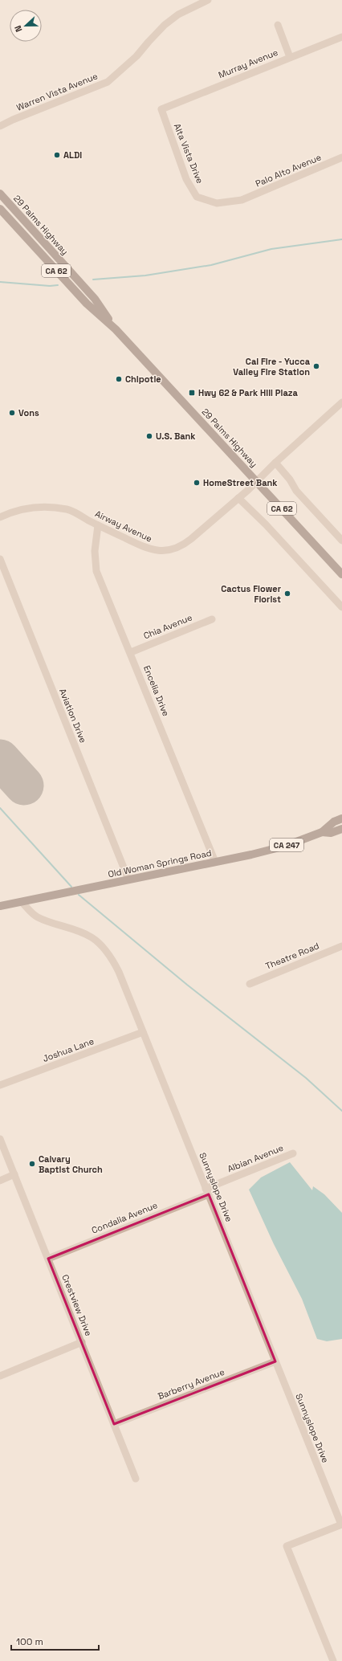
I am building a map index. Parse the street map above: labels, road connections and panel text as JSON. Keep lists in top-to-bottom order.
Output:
{
  "streets": {
    "main road": [
      "29 Palms Highway",
      "CA 62",
      "CA 247",
      "Old Woman Springs Road"
    ],
    "street": [
      "Murray Avenue",
      "Warren Vista Avenue",
      "Alta Vista Drive",
      "Palo Alto Avenue",
      "Airway Avenue",
      "Chia Avenue",
      "Encelia Drive",
      "Aviation Drive",
      "Theatre Road",
      "Joshua Lane",
      "Albian Avenue",
      "Sunnyslope Drive",
      "Condalia Avenue",
      "Crestview Drive",
      "Barberry Avenue"
    ]
  },
  "crossings": [
    ["Murray Avenue", "Alta Vista Drive"],
    ["Alta Vista Drive", "Palo Alto Avenue"],
    ["29 Palms Highway", "Airway Avenue"],
    ["Airway Avenue", "Encelia Drive"],
    ["Chia Avenue", "Encelia Drive"],
    ["Encelia Drive", "Old Woman Springs Road"],
    ["Aviation Drive", "Old Woman Springs Road"],
    ["Old Woman Springs Road", "Sunnyslope Drive"],
    ["Joshua Lane", "Sunnyslope Drive"],
    ["Albian Avenue", "Sunnyslope Drive"],
    ["Albian Avenue", "Condalia Avenue"],
    ["Sunnyslope Drive", "Condalia Avenue"],
    ["Sunnyslope Drive", "Barberry Avenue"],
    ["Condalia Avenue", "Crestview Drive"],
    ["Crestview Drive", "Barberry Avenue"]
  ],
  "places": {
    "other": [
      "ALDI",
      "Cal Fire - Yucca Valley Fire Station",
      "Chipotle",
      "Vons",
      "U.S. Bank",
      "HomeStreet Bank",
      "Cactus Flower Florist",
      "Calvary Baptist Church"
    ],
    "transit": ["Hwy 62 & Park Hill Plaza"]
  },
  "scale_bar": "100 m",
  "north": "left"
}
